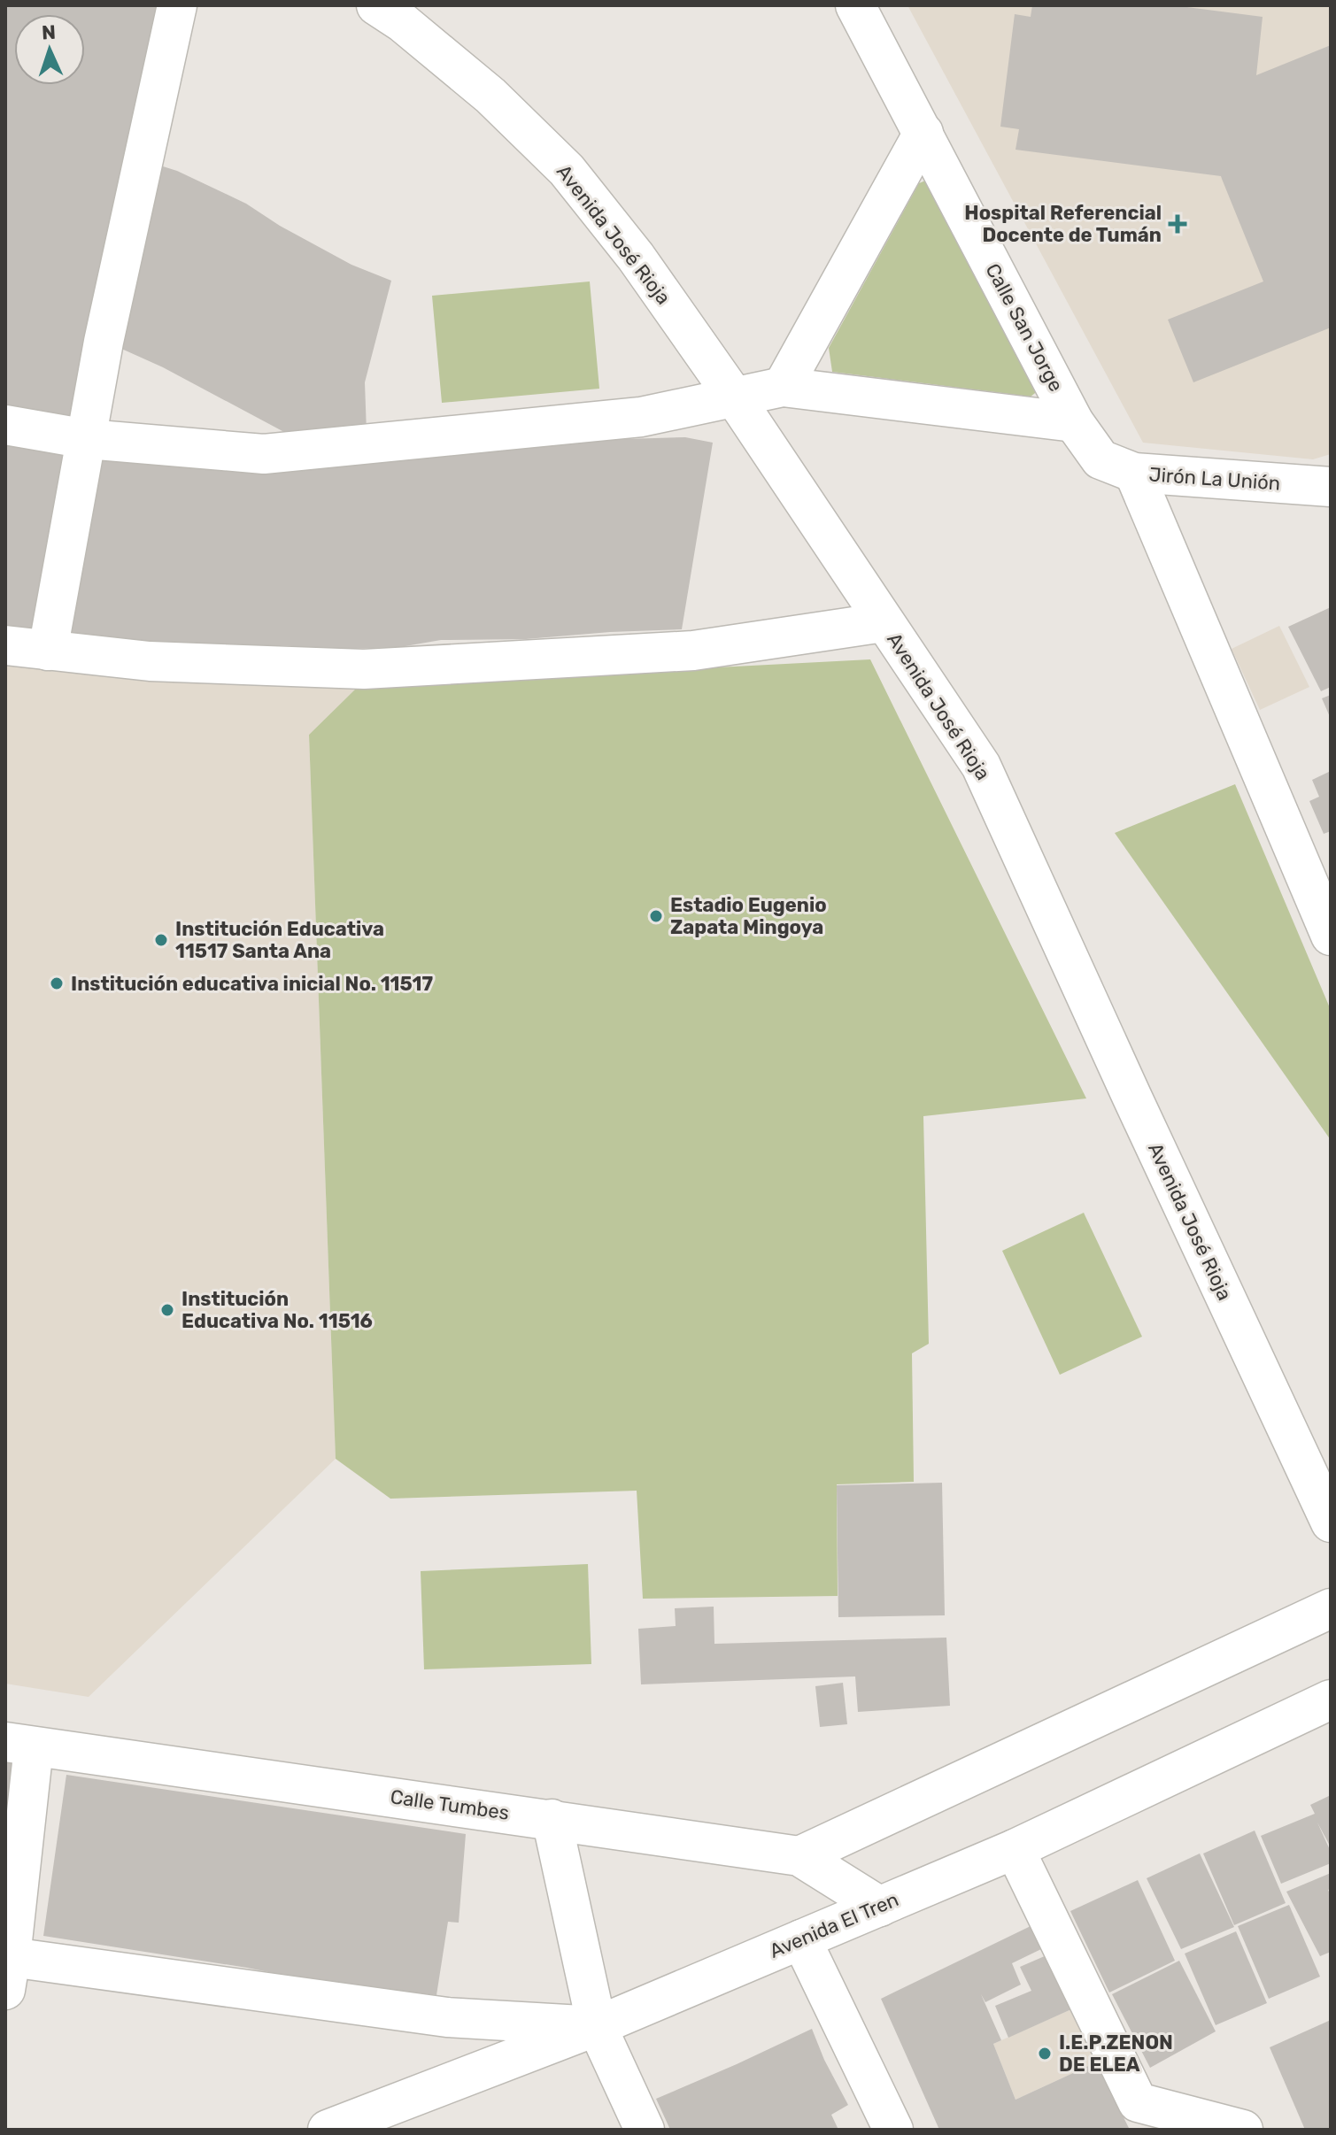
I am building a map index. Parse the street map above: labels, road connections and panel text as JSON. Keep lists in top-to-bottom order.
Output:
{
  "streets": {
    "street": [
      "Avenida José Rioja",
      "Calle San Jorge",
      "Jirón La Unión",
      "Calle Tumbes",
      "Avenida El Tren"
    ]
  },
  "crossings": [
    ["Calle San Jorge", "Jirón La Unión"],
    ["Calle Tumbes", "Avenida El Tren"]
  ],
  "places": {
    "health": ["Hospital Referencial Docente de Tumán"],
    "other": [
      "Estadio Eugenio Zapata Mingoya",
      "Institución Educativa 11517 Santa Ana",
      "Institución educativa inicial No. 11517",
      "Institución Educativa No. 11516",
      "I.E.P.ZENON DE ELEA"
    ]
  },
  "north": "top"
}
